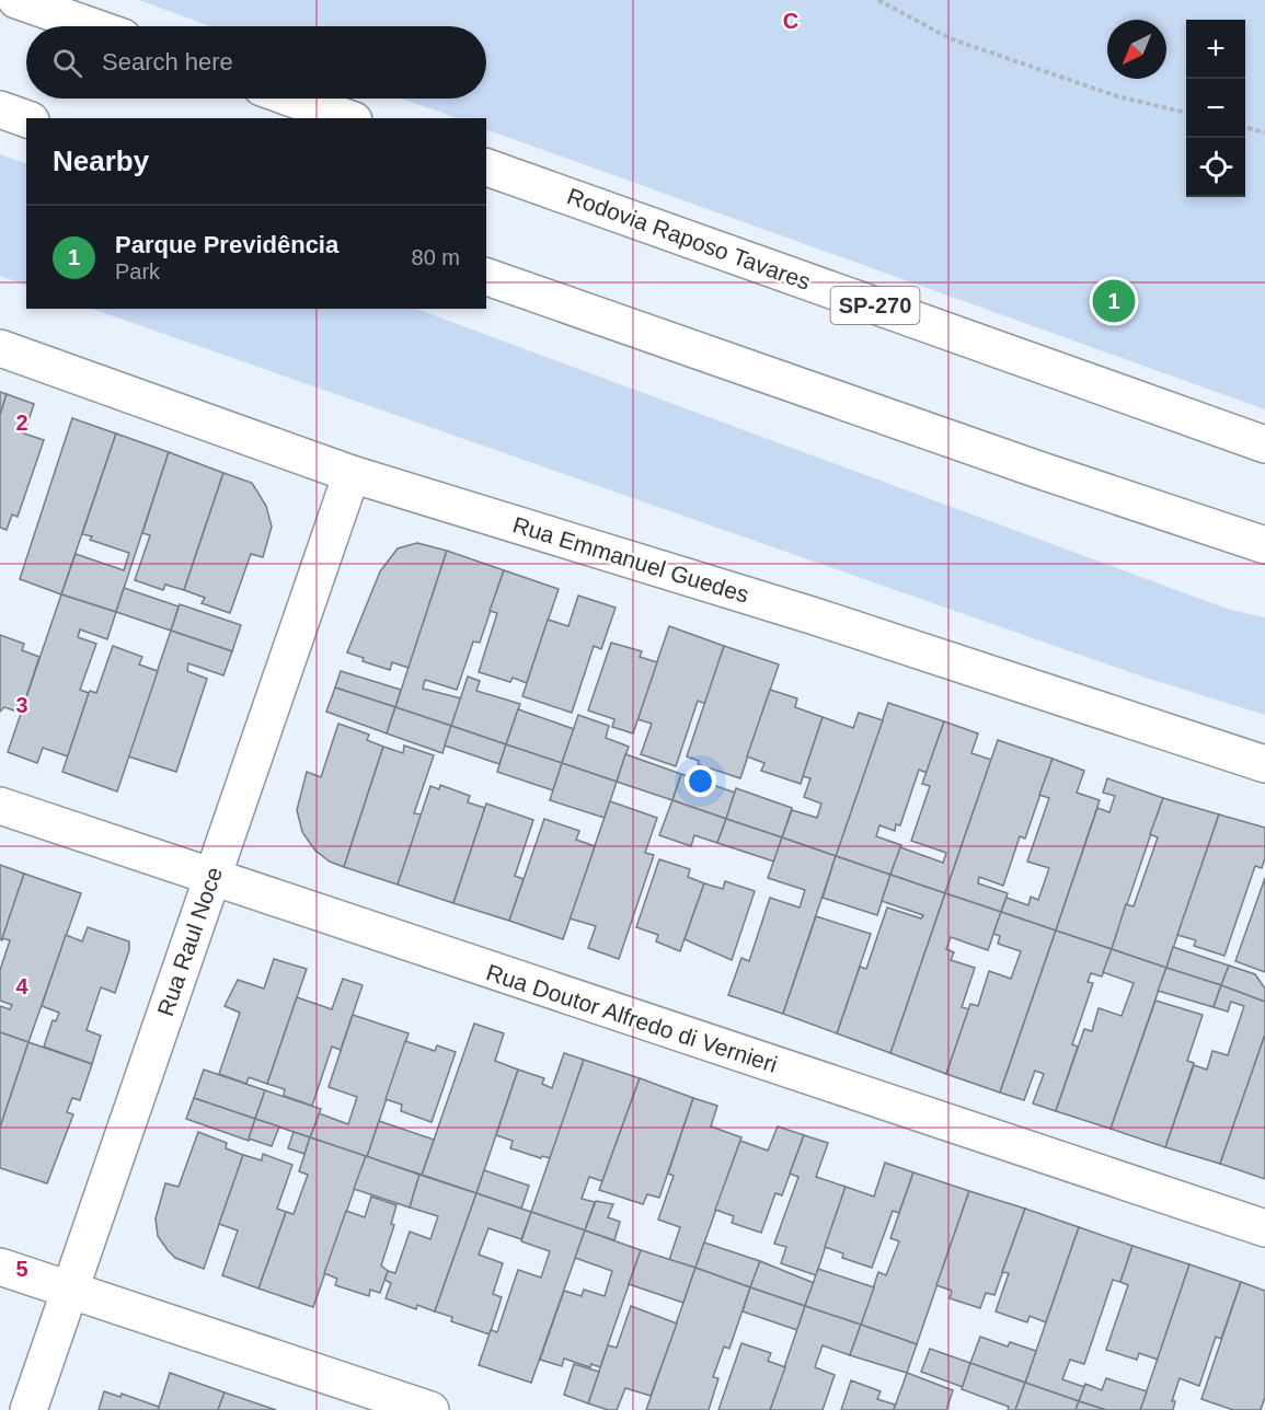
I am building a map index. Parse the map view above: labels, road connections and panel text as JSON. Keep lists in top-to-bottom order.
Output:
{
  "streets": {
    "main road": [
      "Rodovia Raposo Tavares",
      "SP-270",
      "Rua Emmanuel Guedes",
      "Rua Raul Noce",
      "Rua Doutor Alfredo di Vernieri"
    ]
  },
  "crossings": [
    ["Rua Emmanuel Guedes", "Rua Raul Noce"],
    ["Rua Raul Noce", "Rua Doutor Alfredo di Vernieri"]
  ],
  "north": "bottom left",
  "page": {
    "map_buttons": ["+", "−"],
    "search": "Search here",
    "heading": "Nearby",
    "list": [
      {
        "mark": "1",
        "name": "Parque Previdência",
        "note": "Park",
        "value": "80 m"
      }
    ],
    "pins": "1"
  },
  "grid": {
    "columns": ["C"],
    "rows": [
      "2",
      "3",
      "4",
      "5"
    ]
  }
}
